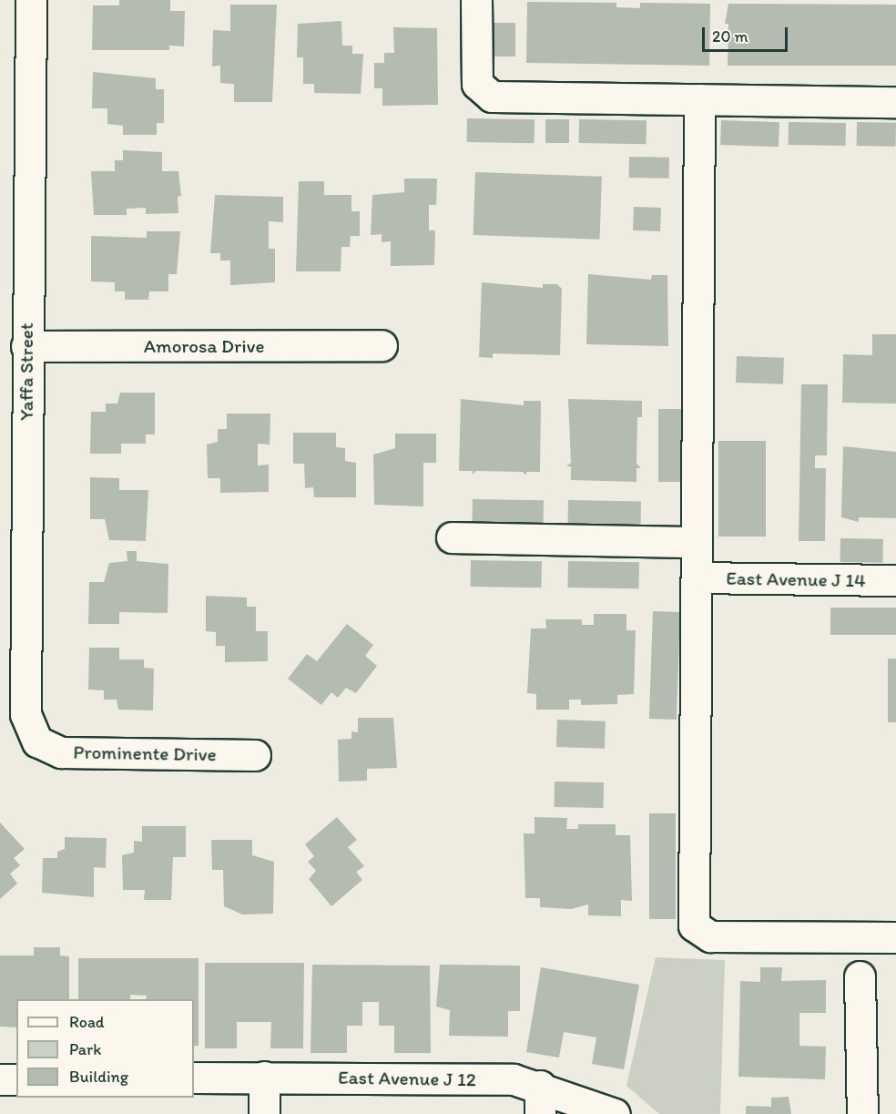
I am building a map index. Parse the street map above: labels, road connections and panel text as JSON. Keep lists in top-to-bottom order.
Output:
{
  "streets": {
    "street": [
      "Amorosa Drive",
      "Yaffa Street",
      "East Avenue J 14",
      "Prominente Drive",
      "East Avenue J 12"
    ]
  },
  "crossings": [
    ["Amorosa Drive", "Yaffa Street"],
    ["Yaffa Street", "Prominente Drive"]
  ],
  "legend": ["Road", "Park", "Building"],
  "scale_bar": "20 m"
}
